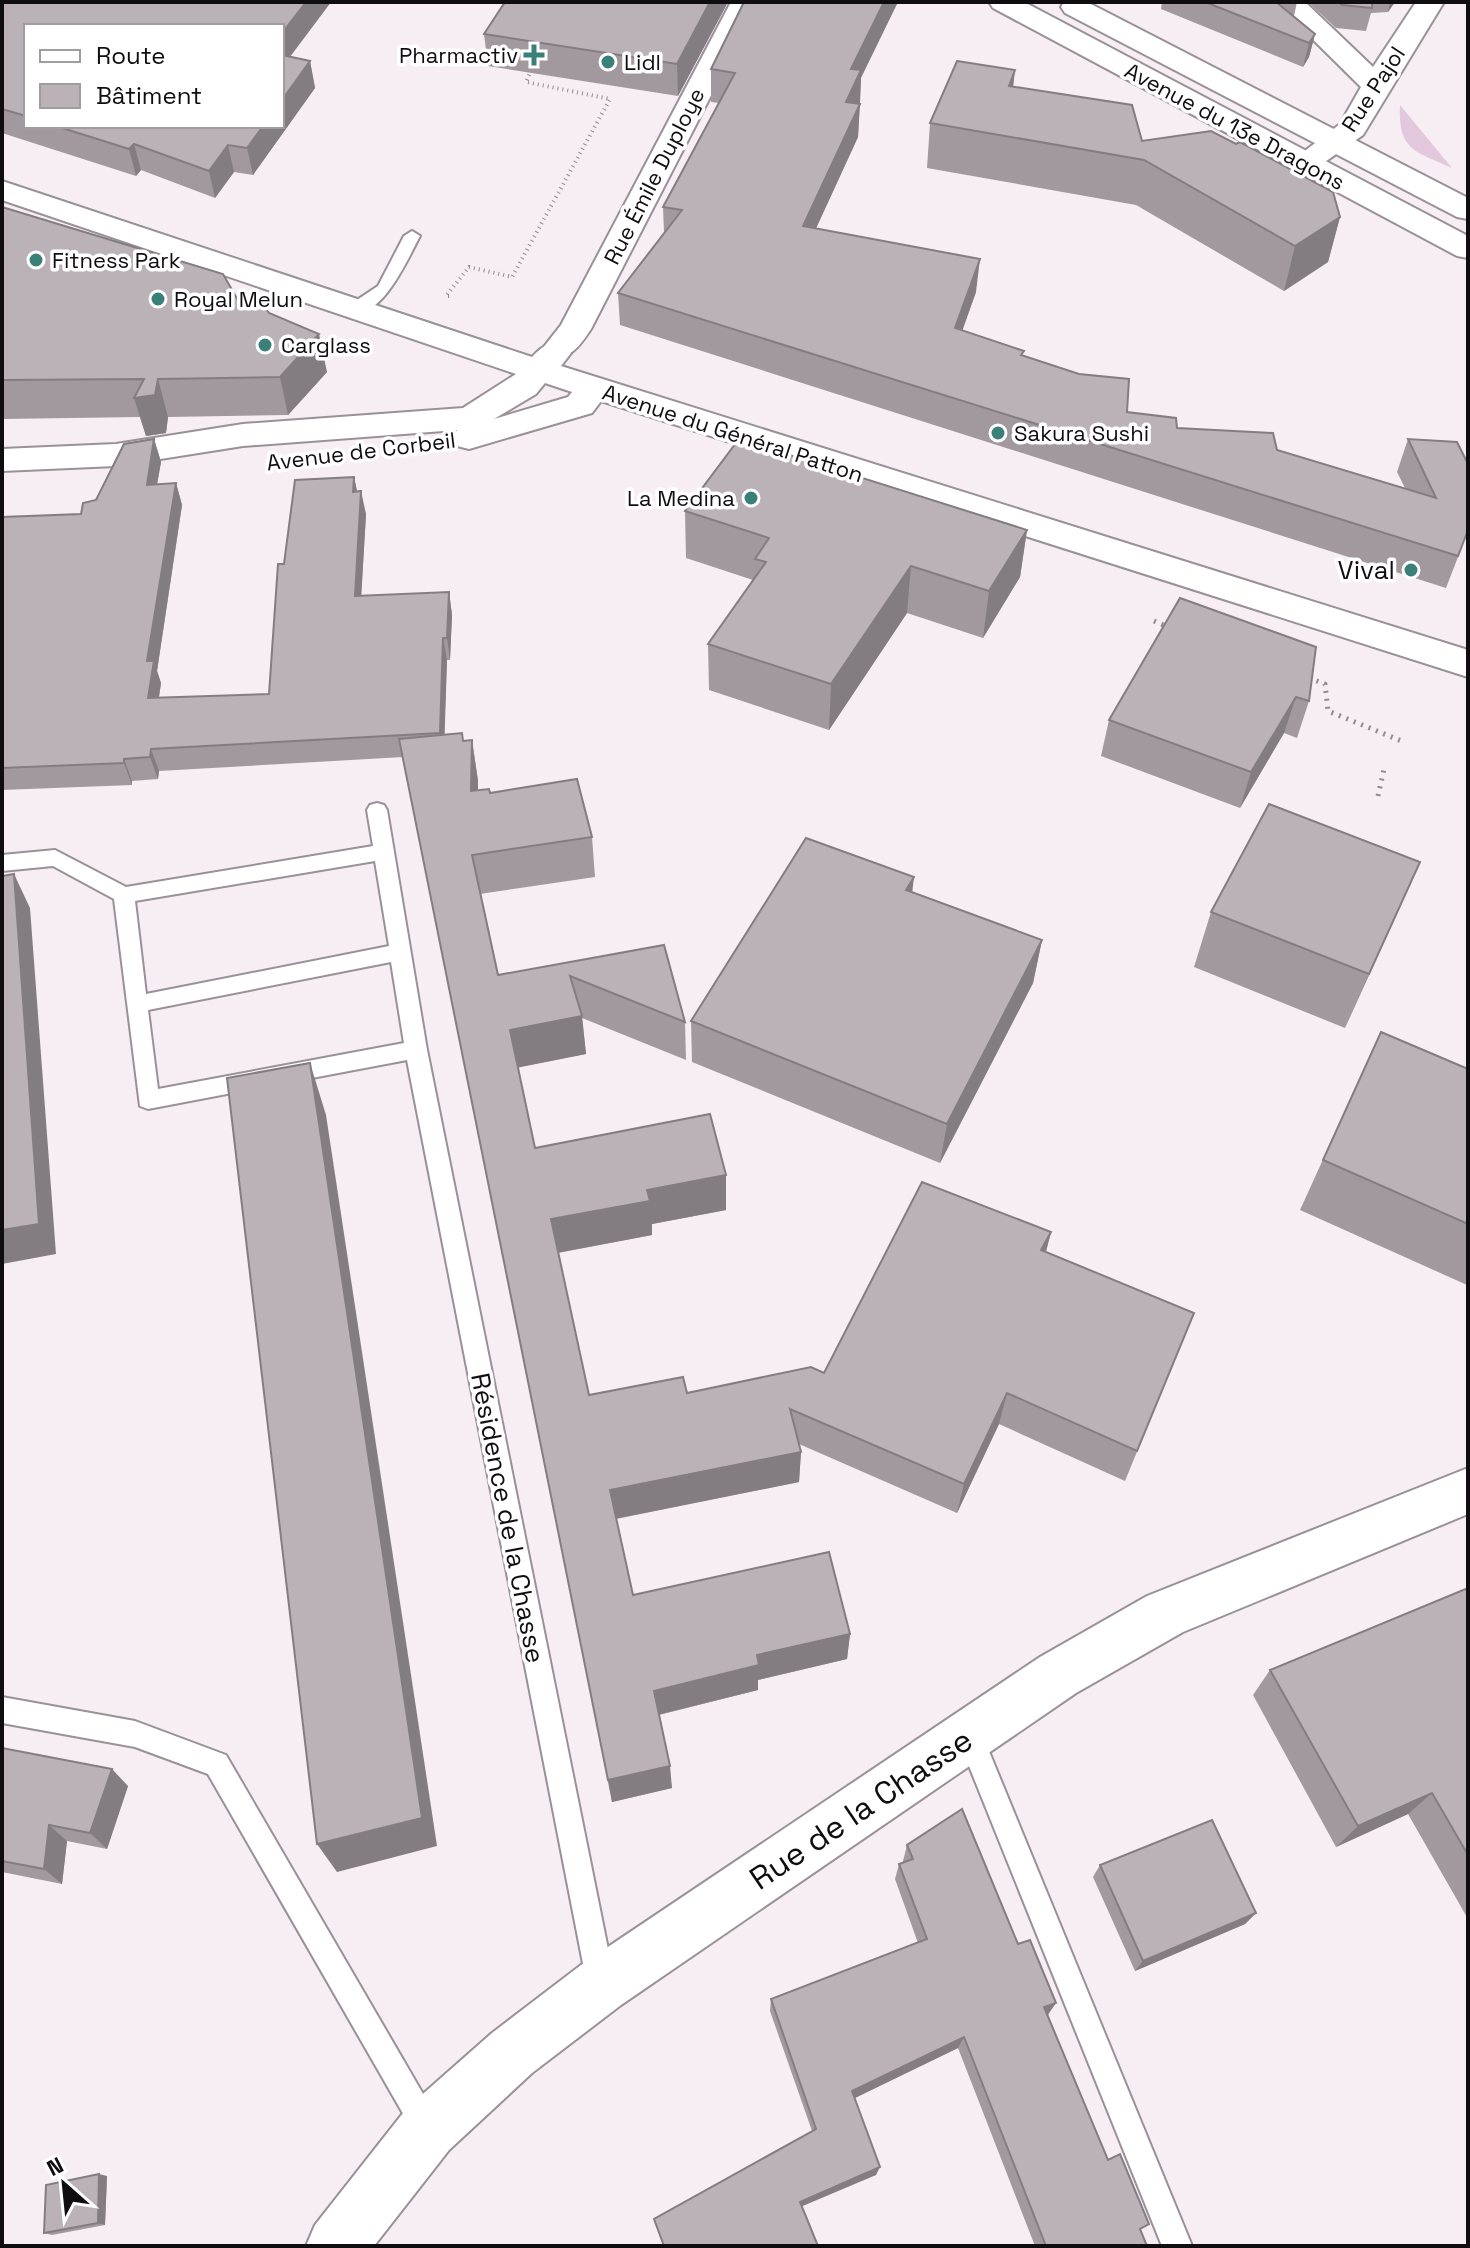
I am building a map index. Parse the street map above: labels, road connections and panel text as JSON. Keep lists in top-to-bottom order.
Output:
{
  "streets": {
    "main road": [
      "Rue Pajol",
      "Avenue du 13e Dragons",
      "Rue Émile Duploye",
      "Avenue du Général Patton",
      "Avenue de Corbeil",
      "Rue de la Chasse"
    ],
    "lane": ["Résidence de la Chasse"]
  },
  "crossings": [
    ["Rue Pajol", "Avenue du 13e Dragons"],
    ["Rue Émile Duploye", "Avenue du Général Patton"],
    ["Rue Émile Duploye", "Avenue de Corbeil"],
    ["Avenue du Général Patton", "Avenue de Corbeil"],
    ["Résidence de la Chasse", "Rue de la Chasse"]
  ],
  "places": {
    "health": ["Pharmactiv"],
    "other": [
      "Lidl",
      "Fitness Park",
      "Royal Melun",
      "Carglass",
      "Sakura Sushi",
      "La Medina",
      "Vival"
    ]
  },
  "legend": ["Route", "Bâtiment"],
  "north": "top left"
}
